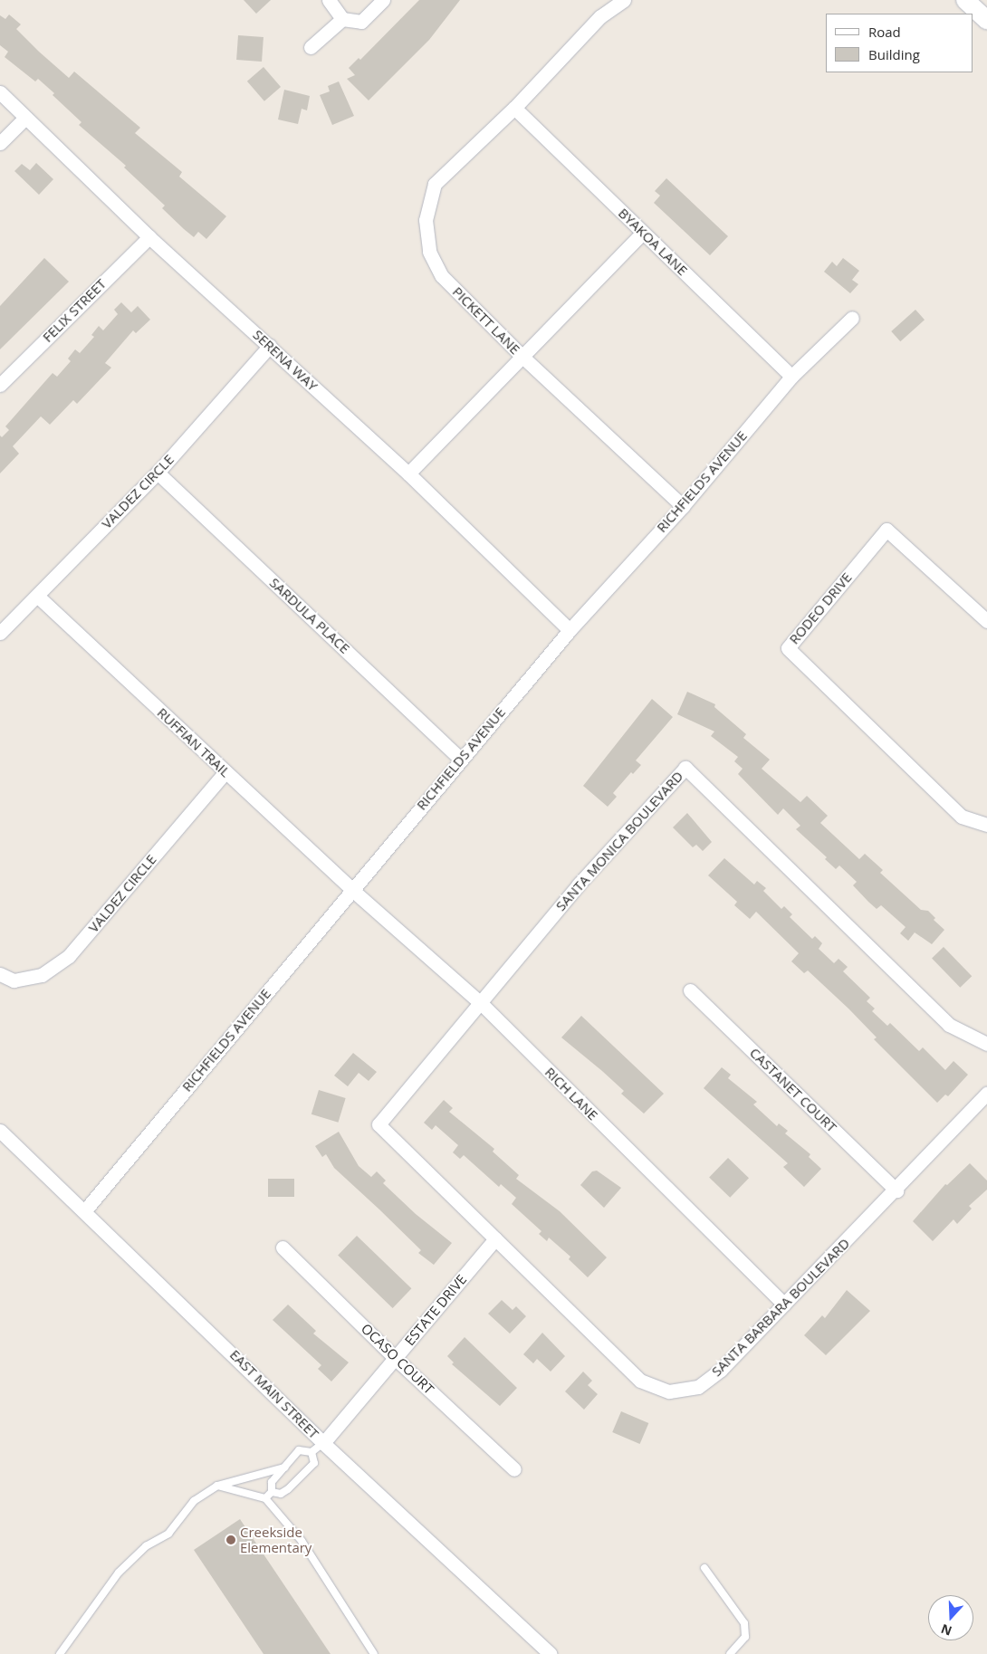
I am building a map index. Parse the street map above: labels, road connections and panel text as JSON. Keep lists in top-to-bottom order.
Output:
{
  "streets": {
    "street": [
      "BYAKOA LANE",
      "FELIX STREET",
      "PICKETT LANE",
      "SERENA WAY",
      "RICHFIELDS AVENUE",
      "VALDEZ CIRCLE",
      "RODEO DRIVE",
      "SARDULA PLACE",
      "RUFFIAN TRAIL",
      "SANTA MONICA BOULEVARD",
      "CASTANET COURT",
      "RICH LANE",
      "SANTA BARBARA BOULEVARD",
      "ESTATE DRIVE",
      "OCASO COURT",
      "EAST MAIN STREET"
    ]
  },
  "crossings": [
    ["BYAKOA LANE", "PICKETT LANE"],
    ["BYAKOA LANE", "RICHFIELDS AVENUE"],
    ["FELIX STREET", "SERENA WAY"],
    ["PICKETT LANE", "RICHFIELDS AVENUE"],
    ["SERENA WAY", "RICHFIELDS AVENUE"],
    ["SERENA WAY", "VALDEZ CIRCLE"],
    ["RICHFIELDS AVENUE", "SARDULA PLACE"],
    ["RICHFIELDS AVENUE", "RUFFIAN TRAIL"],
    ["RICHFIELDS AVENUE", "RICH LANE"],
    ["RICHFIELDS AVENUE", "EAST MAIN STREET"],
    ["VALDEZ CIRCLE", "SARDULA PLACE"],
    ["VALDEZ CIRCLE", "RUFFIAN TRAIL"],
    ["RUFFIAN TRAIL", "RICH LANE"],
    ["SANTA MONICA BOULEVARD", "RICH LANE"],
    ["SANTA MONICA BOULEVARD", "SANTA BARBARA BOULEVARD"],
    ["CASTANET COURT", "SANTA BARBARA BOULEVARD"],
    ["RICH LANE", "SANTA BARBARA BOULEVARD"],
    ["SANTA BARBARA BOULEVARD", "ESTATE DRIVE"],
    ["ESTATE DRIVE", "OCASO COURT"],
    ["ESTATE DRIVE", "EAST MAIN STREET"]
  ],
  "places": ["Creekside Elementary"],
  "legend": ["Road", "Building"],
  "north": "bottom"
}
